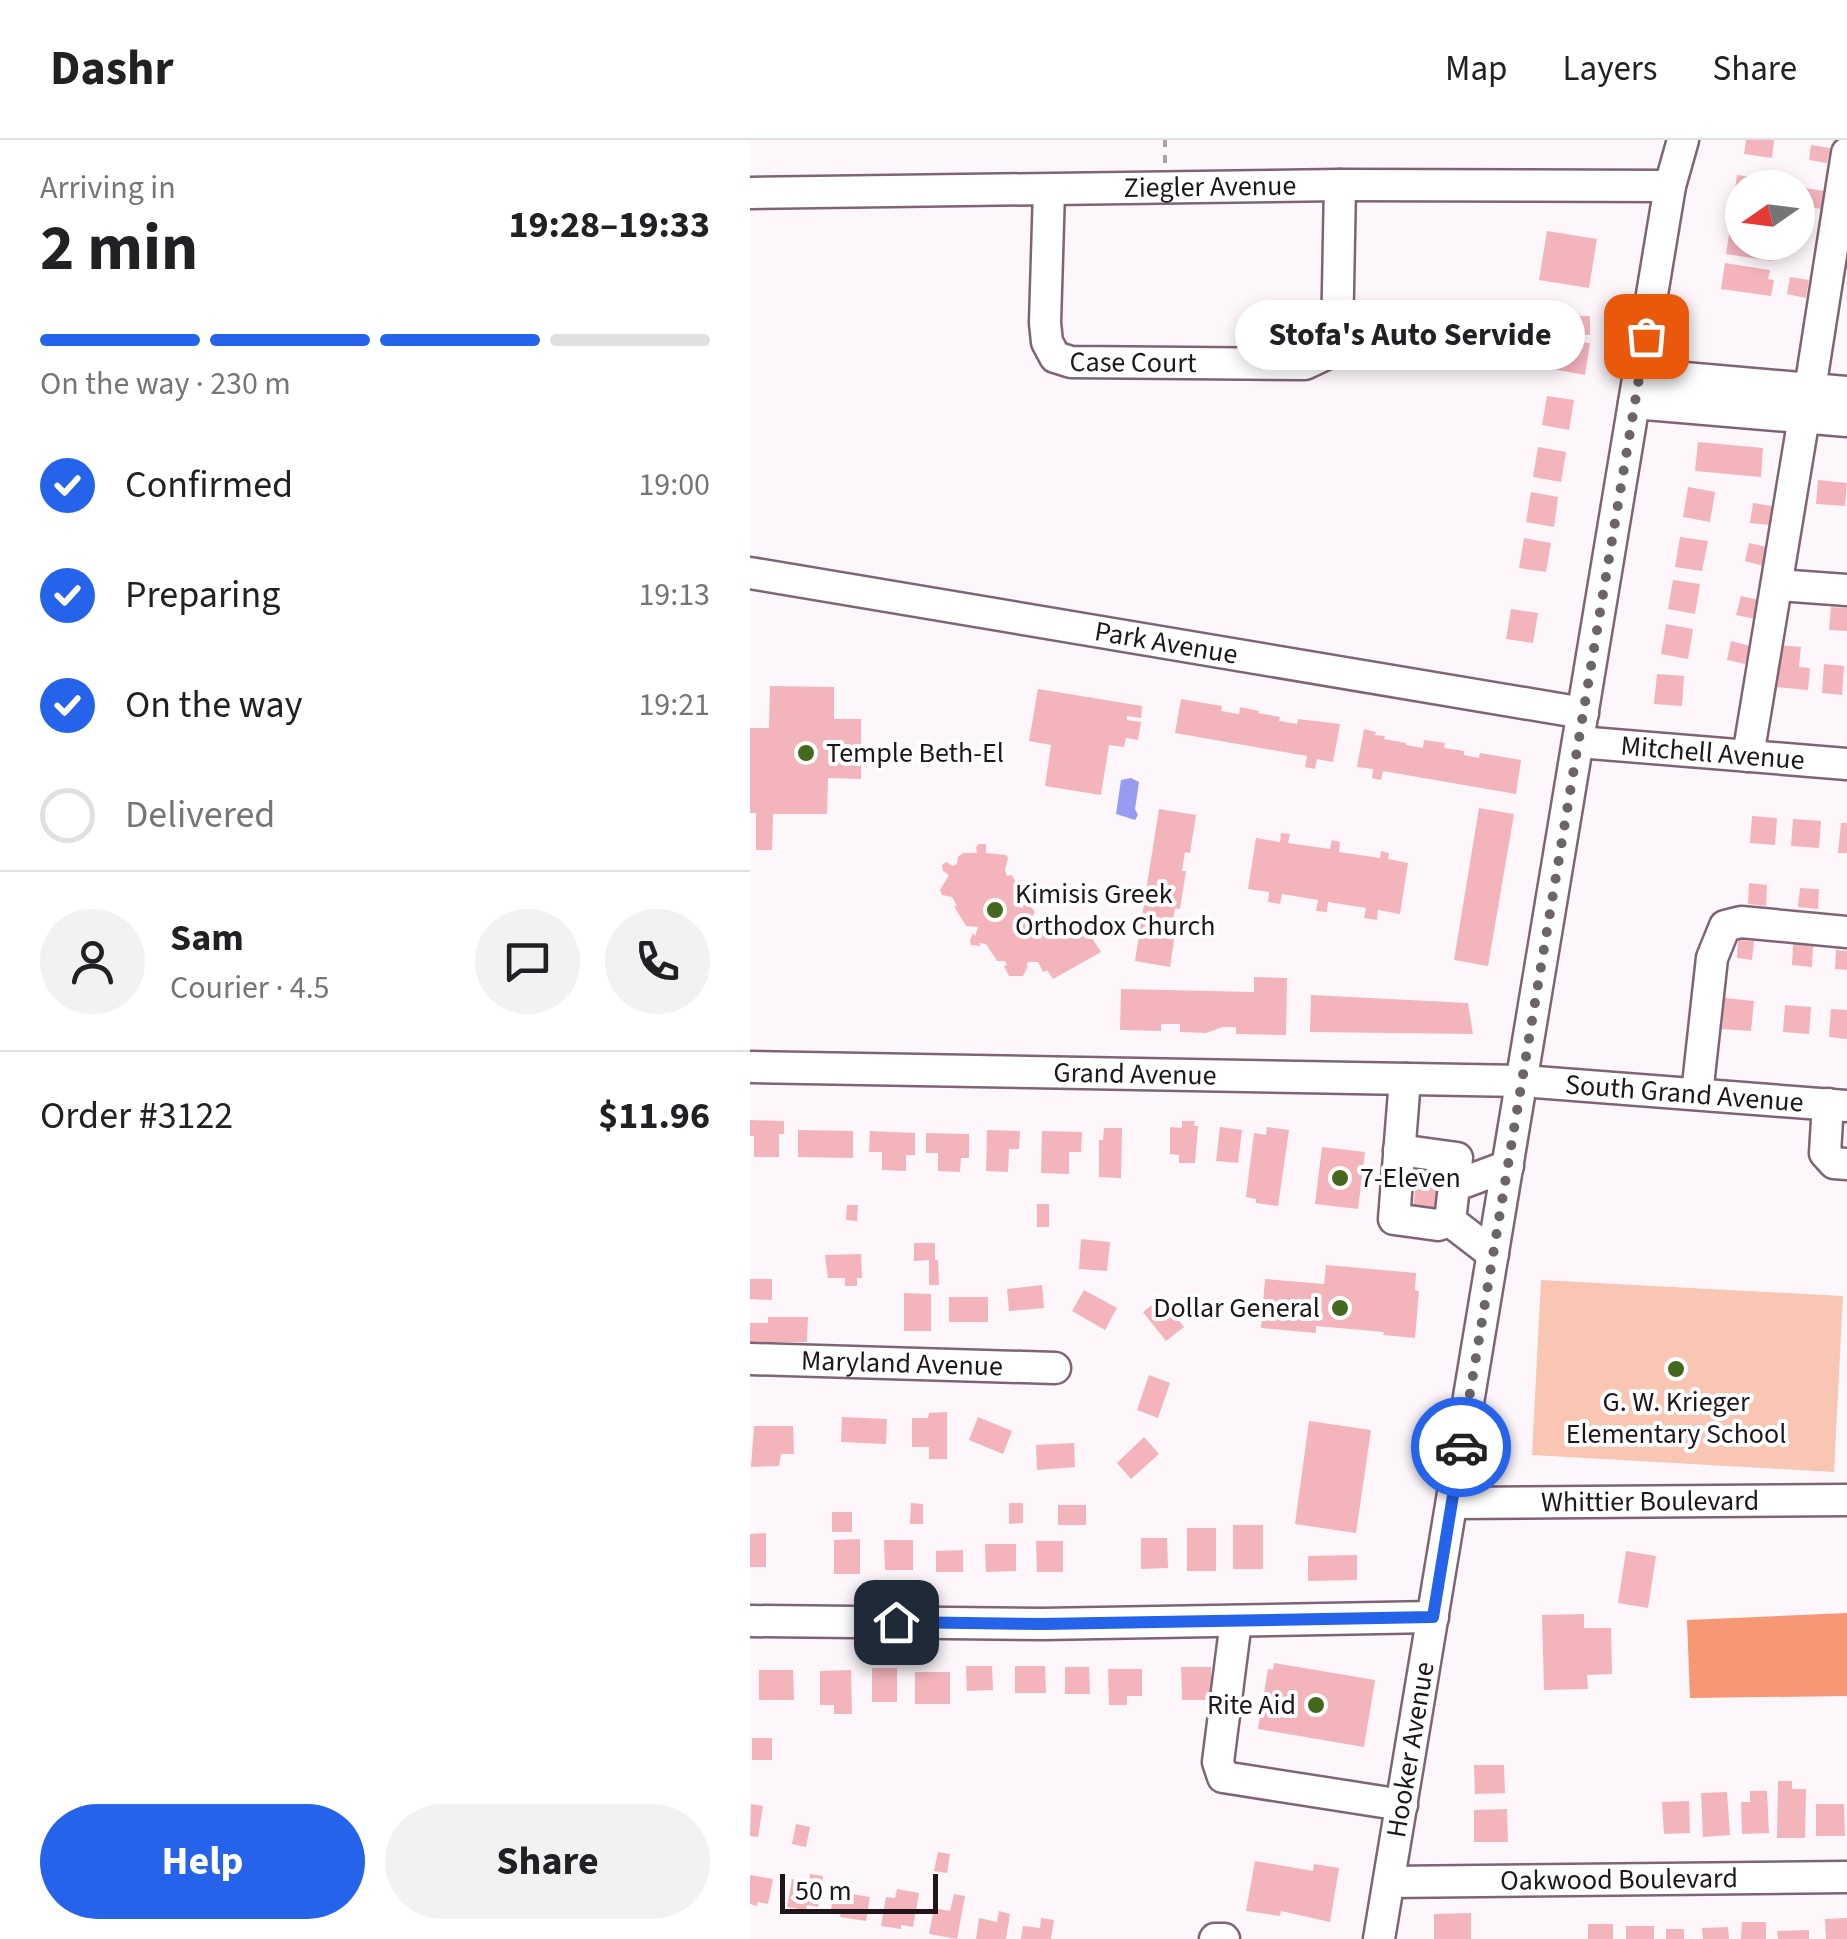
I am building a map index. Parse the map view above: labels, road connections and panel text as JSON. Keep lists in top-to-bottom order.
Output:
{
  "streets": {
    "street": [
      "Ziegler Avenue",
      "Case Court",
      "Park Avenue",
      "Mitchell Avenue",
      "Grand Avenue",
      "South Grand Avenue",
      "Maryland Avenue",
      "Whittier Boulevard",
      "Hooker Avenue",
      "Oakwood Boulevard"
    ]
  },
  "crossings": [
    ["Ziegler Avenue", "Case Court"],
    ["Ziegler Avenue", "Hooker Avenue"],
    ["Park Avenue", "Mitchell Avenue"],
    ["Park Avenue", "Hooker Avenue"],
    ["Mitchell Avenue", "Hooker Avenue"],
    ["Grand Avenue", "South Grand Avenue"],
    ["Grand Avenue", "Hooker Avenue"],
    ["South Grand Avenue", "Hooker Avenue"],
    ["Whittier Boulevard", "Hooker Avenue"],
    ["Hooker Avenue", "Oakwood Boulevard"]
  ],
  "places": [
    "Stofa's Auto Servide",
    "Temple Beth-El",
    "Kimisis Greek Orthodox Church",
    "7-Eleven",
    "Dollar General",
    "G. W. Krieger Elementary School",
    "Rite Aid"
  ],
  "scale_bar": "50 m",
  "north": "left",
  "page": {
    "header": "Dashr",
    "nav": ["Map", "Layers", "Share"],
    "heading": ["2 min", "Arriving in", "19:28–19:33"],
    "panel": [
      "Sam",
      "Courier · 4.5",
      "Order #3122",
      "$11.96"
    ],
    "bubble": "Stofa's Auto Servide",
    "bar": "On the way · 230 m",
    "list": [
      ["Confirmed", "19:00"],
      ["Preparing", "19:13"],
      ["On the way", "19:21"],
      "Delivered"
    ],
    "buttons": ["Help", "Share"],
    "scale": "50 m"
  }
}
